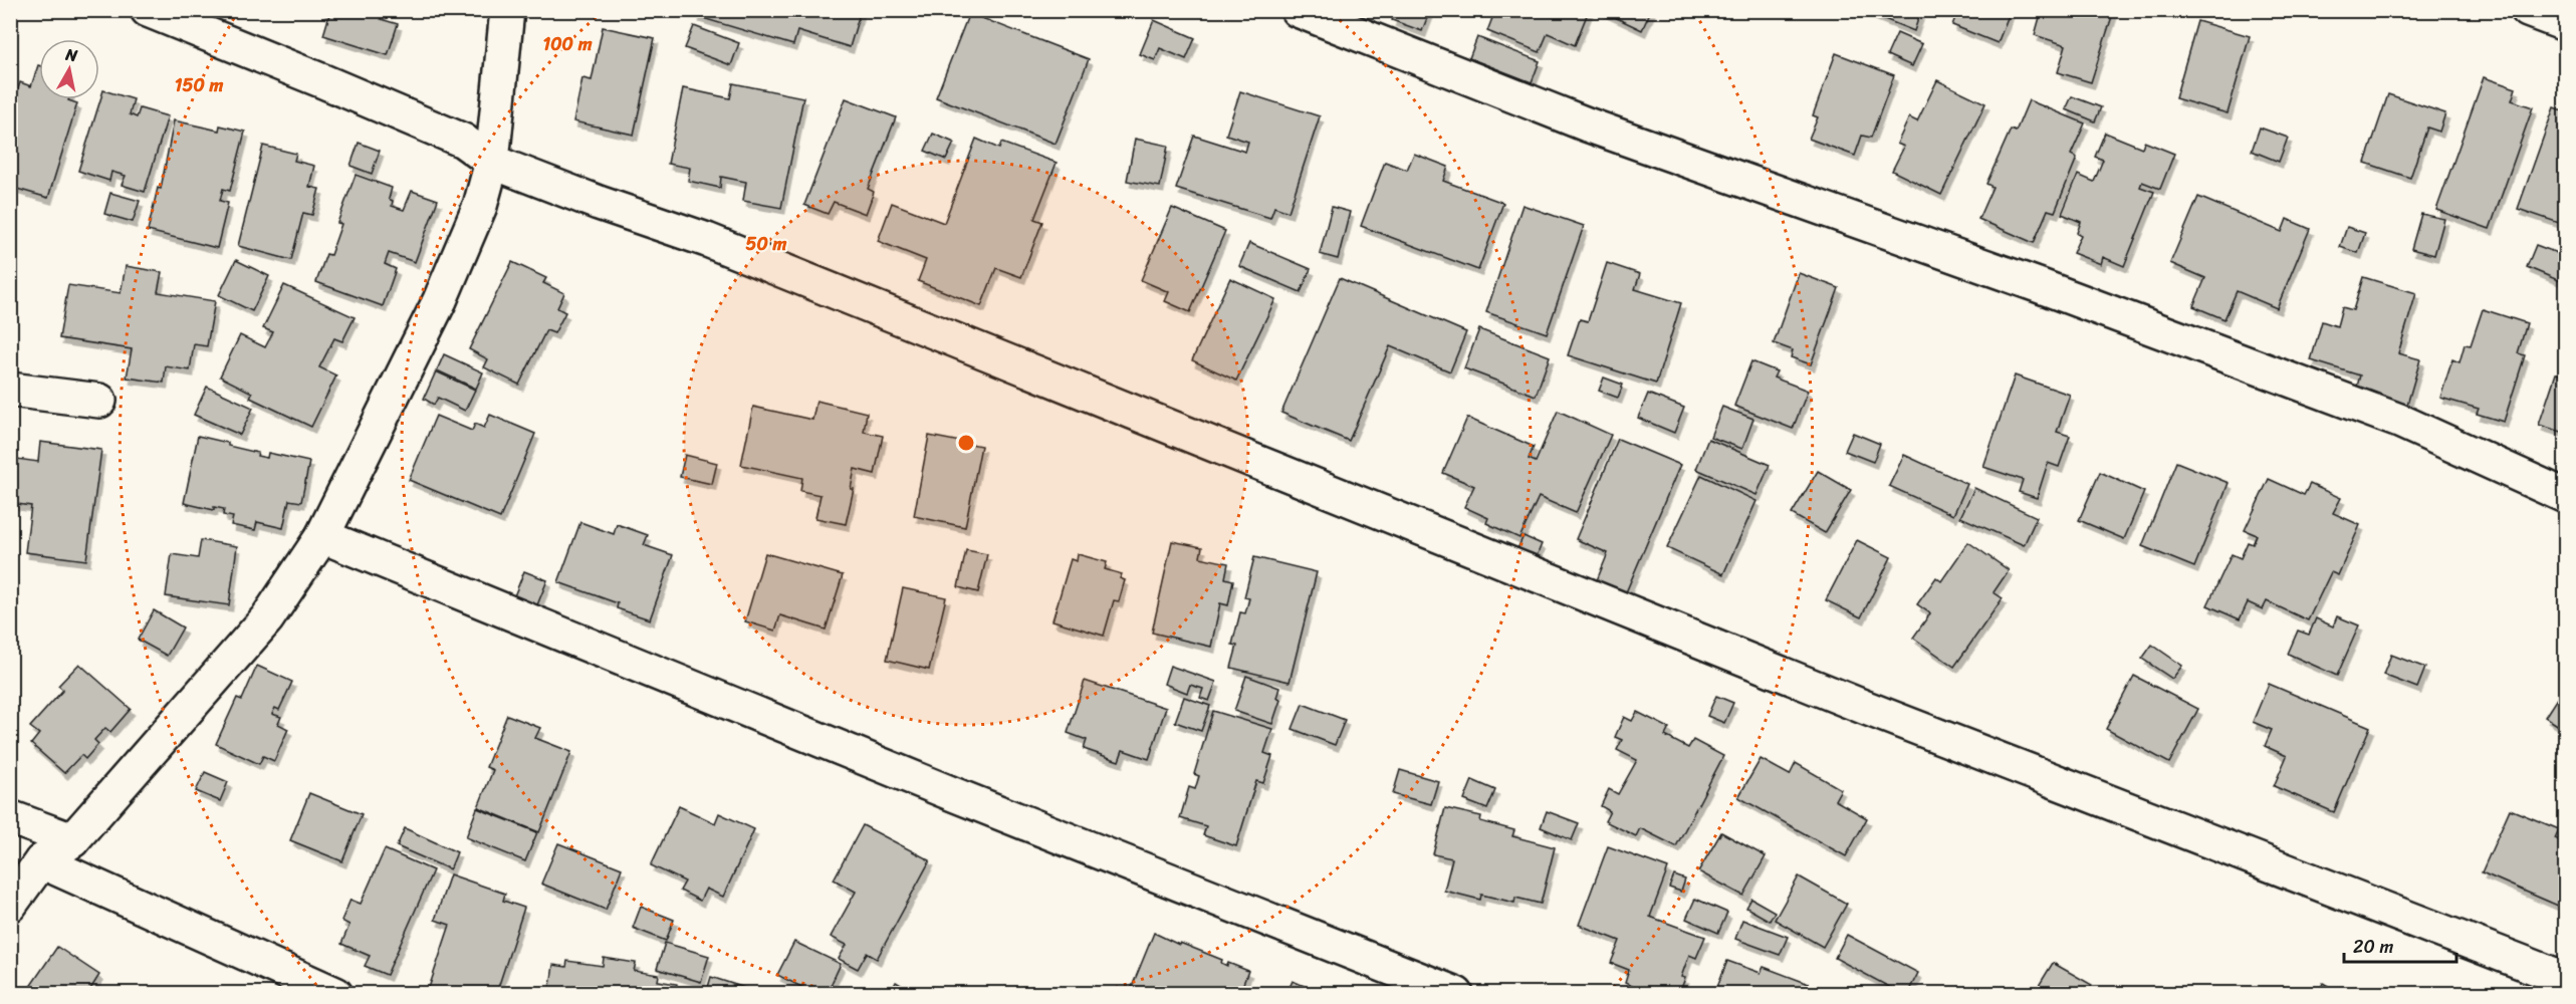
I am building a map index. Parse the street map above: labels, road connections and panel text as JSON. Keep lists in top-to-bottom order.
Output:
{
  "scale_bar": "20 m",
  "north": "top",
  "rings": ["100 m", "150 m", "50 m"]
}
